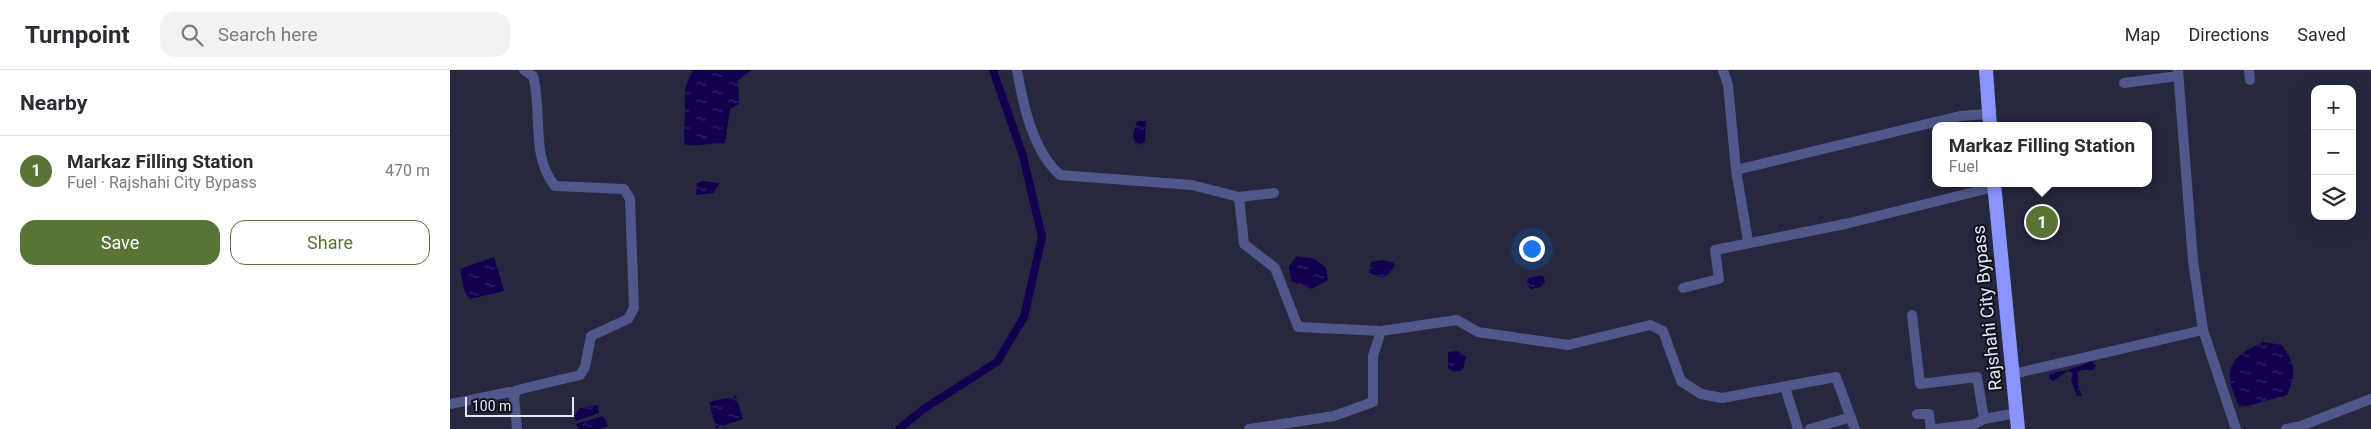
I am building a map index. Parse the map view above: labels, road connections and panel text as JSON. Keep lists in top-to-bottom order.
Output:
{
  "streets": {
    "highway": ["Rajshahi City Bypass"]
  },
  "scale_bar": "100 m",
  "page": {
    "header": "Turnpoint",
    "search": "Search here",
    "nav": ["Map", "Directions", "Saved"],
    "heading": "Nearby",
    "map_buttons": ["+", "−"],
    "popup": ["Markaz Filling Station", "Fuel"],
    "list": [
      {
        "mark": "1",
        "name": "Markaz Filling Station",
        "note": "Fuel · Rajshahi City Bypass",
        "value": "470 m"
      }
    ],
    "pins": "1",
    "buttons": ["Save", "Share"],
    "scale": "100 m"
  }
}
